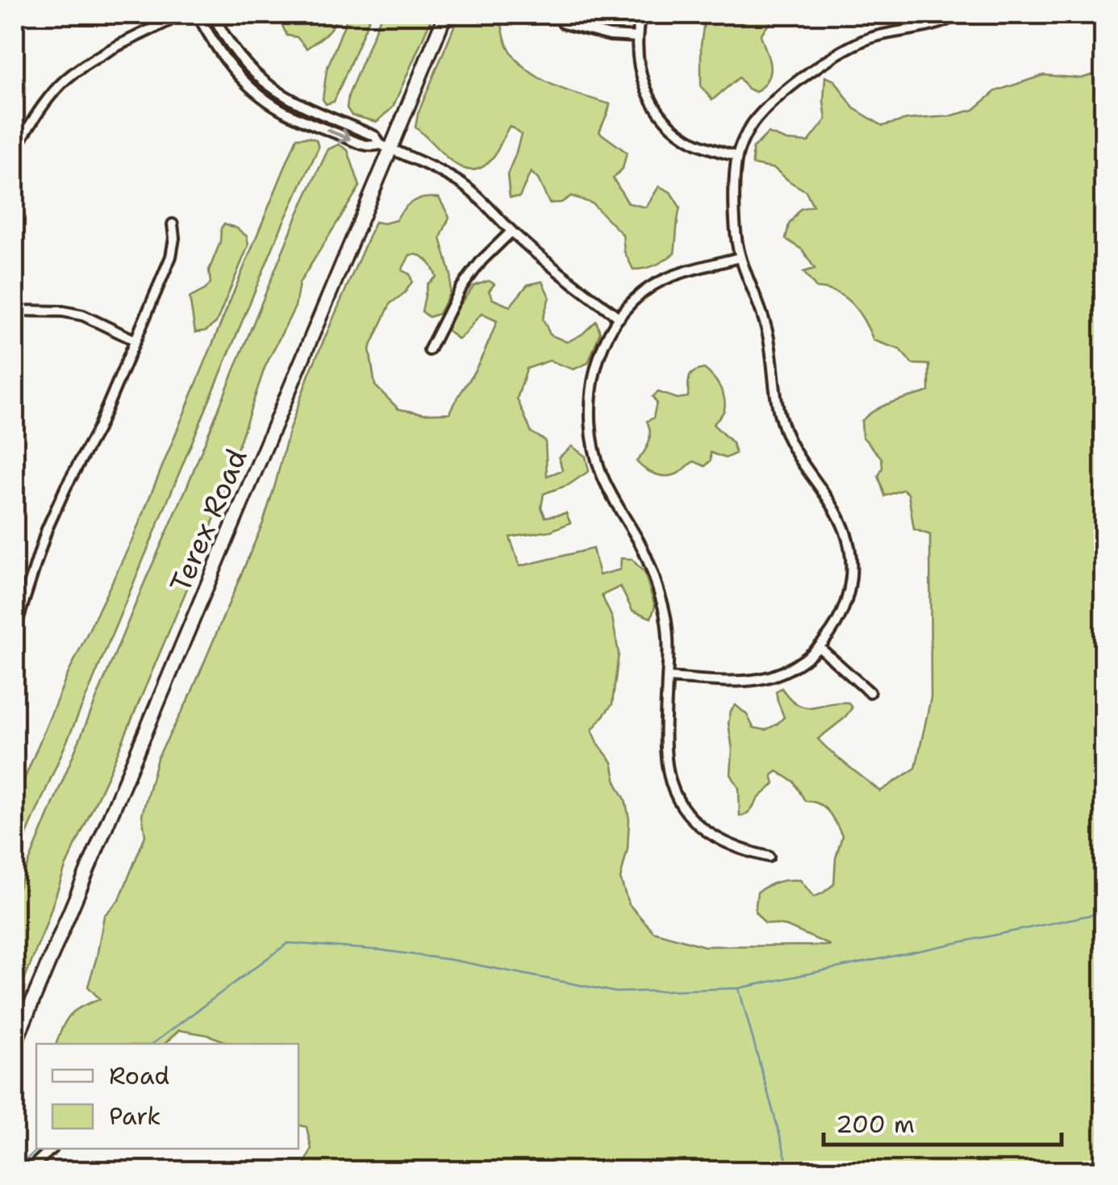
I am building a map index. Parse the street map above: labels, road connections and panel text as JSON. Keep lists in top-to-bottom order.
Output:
{
  "streets": {
    "main road": ["Terex Road"]
  },
  "legend": ["Road", "Park"],
  "scale_bar": "200 m"
}
